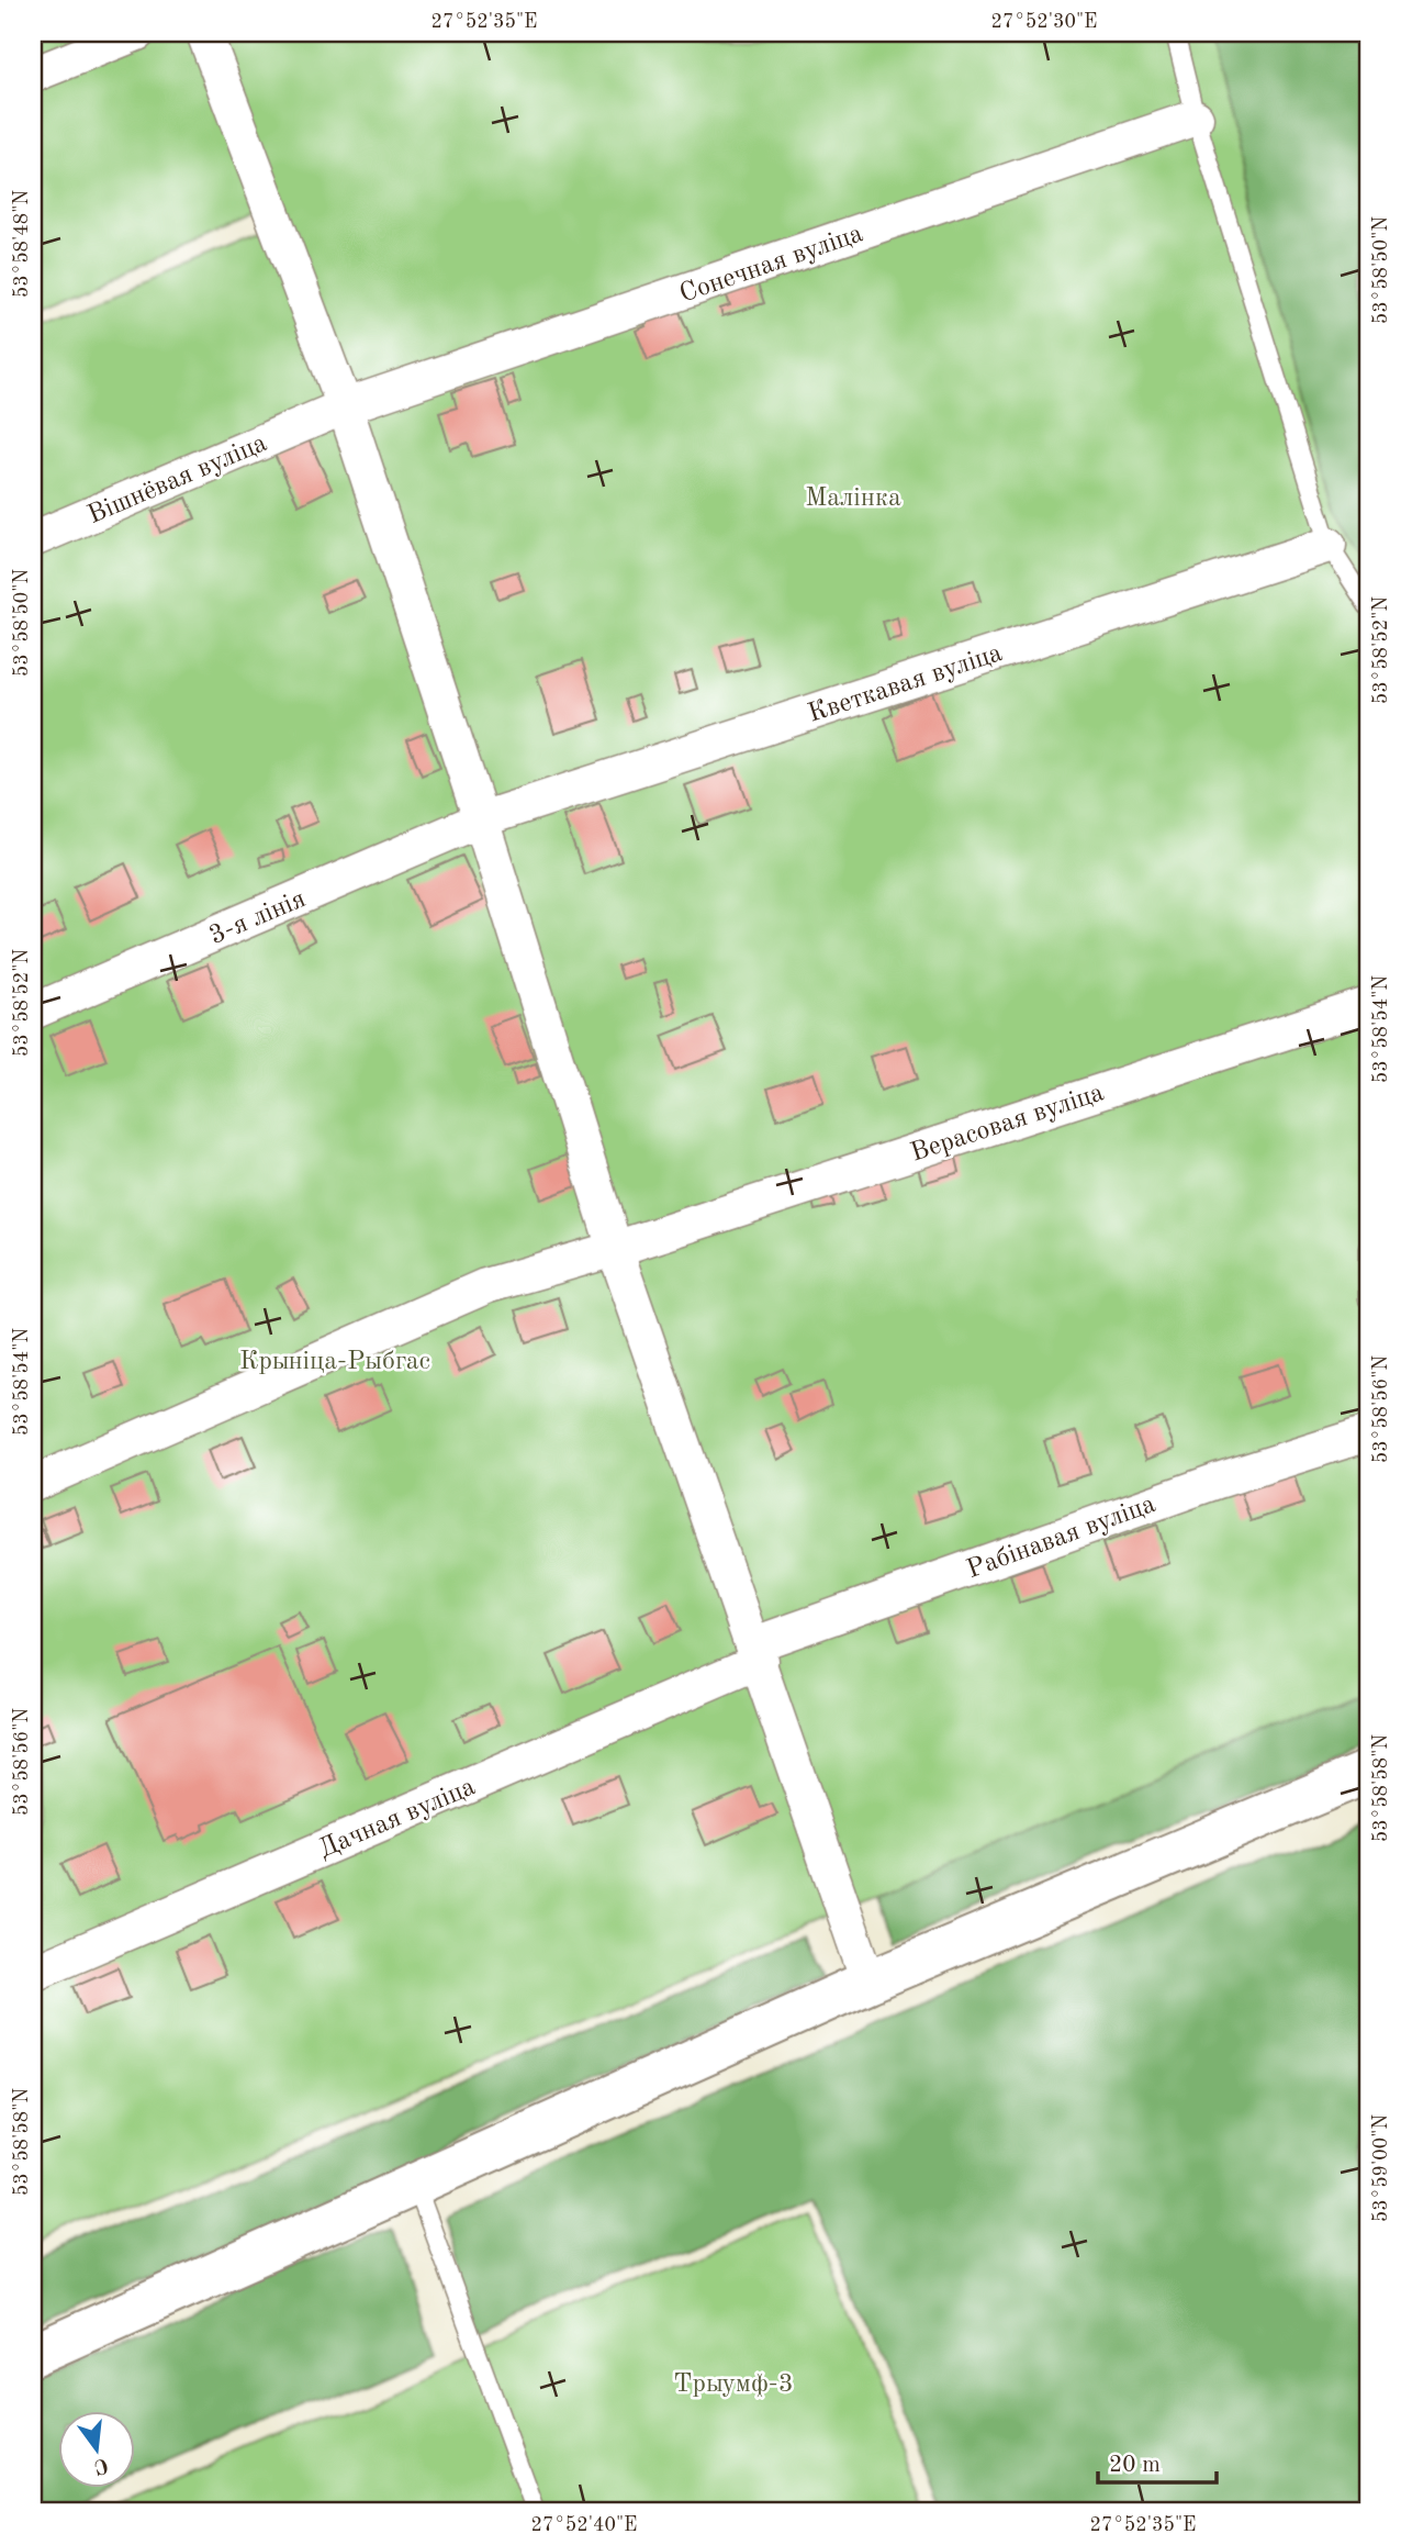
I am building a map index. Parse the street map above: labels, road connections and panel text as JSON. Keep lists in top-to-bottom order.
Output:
{
  "streets": {
    "street": [
      "Сонечная вуліца",
      "Вішнёвая вуліца",
      "Кветкавая вуліца",
      "3-я лінія",
      "Верасовая вуліца",
      "Рабінавая вуліца",
      "Дачная вуліца"
    ]
  },
  "crossings": [
    ["Сонечная вуліца", "Вішнёвая вуліца"],
    ["Кветкавая вуліца", "3-я лінія"],
    ["Рабінавая вуліца", "Дачная вуліца"]
  ],
  "parks": ["Малінка", "Крыніца-Рыбгас", "Трыумф-3"],
  "scale_bar": "20 m",
  "north": "bottom",
  "coordinates": [
    "27°52'35\"E",
    "27°52'30\"E",
    "53°58'48\"N",
    "53°58'50\"N",
    "53°58'52\"N",
    "53°58'54\"N",
    "53°58'56\"N",
    "53°58'58\"N",
    "53°59'00\"N",
    "27°52'40\"E"
  ]
}
